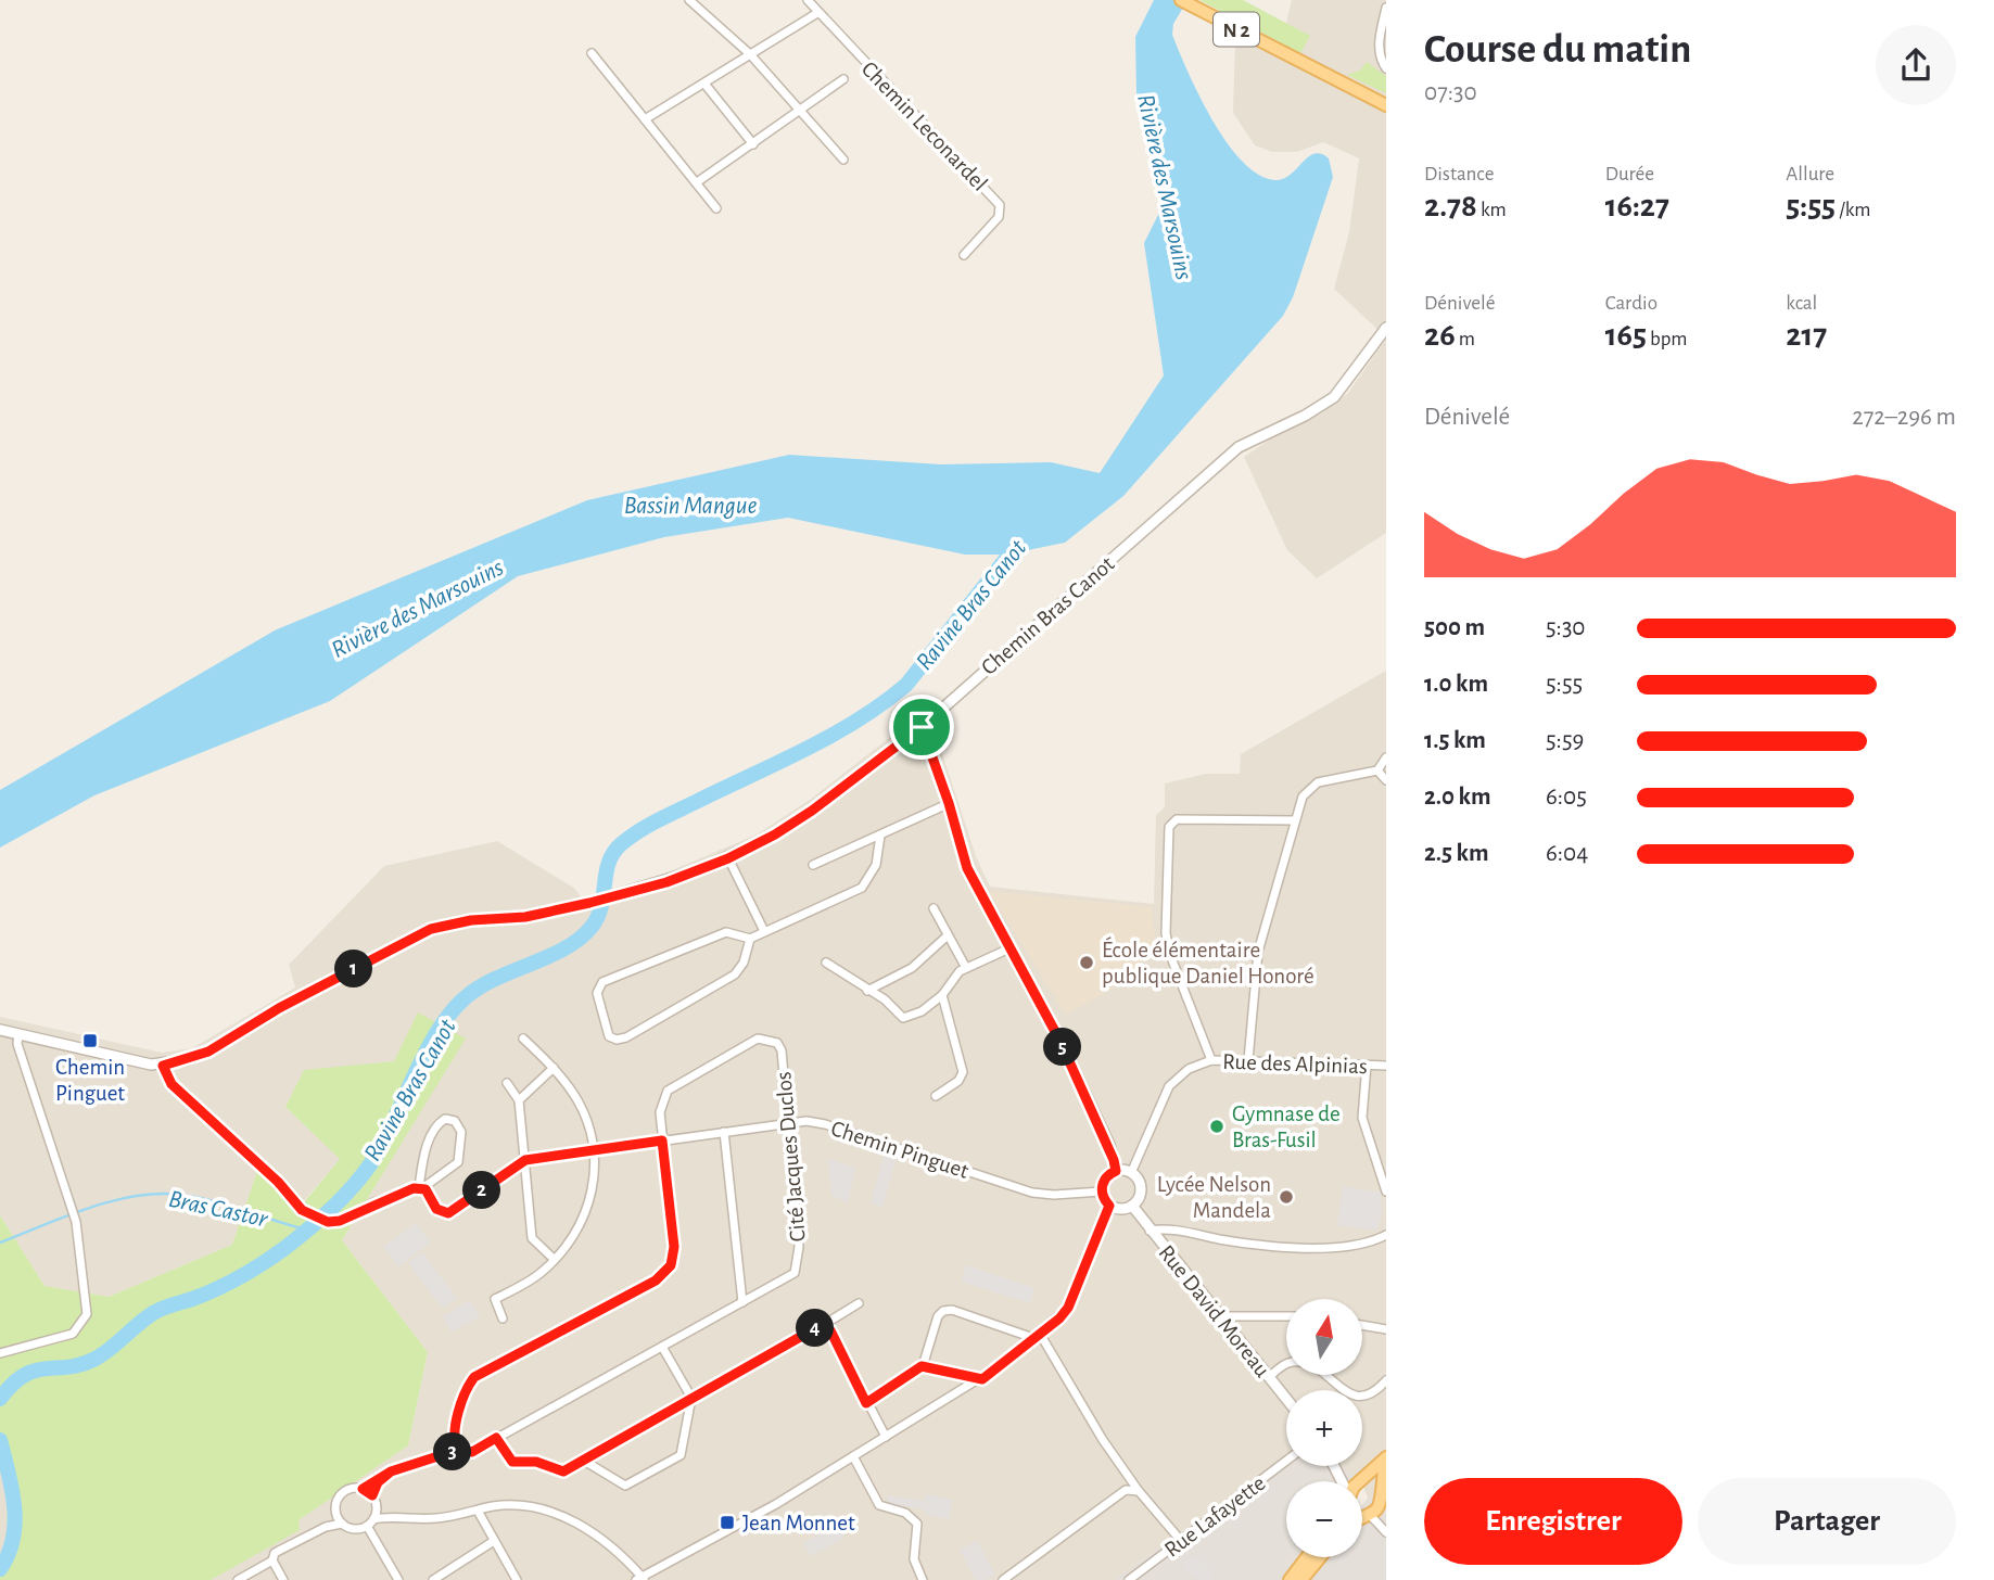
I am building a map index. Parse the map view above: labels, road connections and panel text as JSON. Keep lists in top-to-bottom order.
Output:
{
  "streets": {
    "main road": ["N 2"],
    "street": [
      "Chemin Leconardel",
      "Chemin Bras Canot",
      "Rue des Alpinias",
      "Chemin Pinguet",
      "Cité Jacques Duclos",
      "Rue David Moreau",
      "Rue Lafayette"
    ]
  },
  "crossings": [
    ["Rue des Alpinias", "Chemin Pinguet"],
    ["Rue des Alpinias", "Rue David Moreau"],
    ["Chemin Pinguet", "Cité Jacques Duclos"],
    ["Chemin Pinguet", "Rue David Moreau"]
  ],
  "water": [
    "Rivière des Marsouins",
    "Bassin Mangue",
    "Ravine Bras Canot",
    "Bras Castor"
  ],
  "places": {
    "other": ["École élémentaire publique Daniel Honoré", "Gymnase de Bras-Fusil", "Lycée Nelson Mandela"],
    "transit": ["Chemin Pinguet", "Jean Monnet"]
  },
  "north": "top",
  "page": {
    "heading": ["Course du matin", "07:30"],
    "stats": [
      ["Distance", "2.78 km"],
      ["Durée", "16:27"],
      ["Allure", "5:55 /km"],
      ["Dénivelé", "26 m"],
      ["Cardio", "165 bpm"],
      ["kcal", "217"]
    ],
    "chart": ["Dénivelé", "272–296 m"],
    "list": [
      {
        "name": "500 m",
        "note": "5:30"
      },
      {
        "name": "1.0 km",
        "note": "5:55"
      },
      {
        "name": "1.5 km",
        "note": "5:59"
      },
      {
        "name": "2.0 km",
        "note": "6:05"
      },
      {
        "name": "2.5 km",
        "note": "6:04"
      }
    ],
    "pins": [
      "1",
      "5",
      "2",
      "4",
      "3"
    ],
    "map_buttons": ["+", "−"],
    "buttons": ["Enregistrer", "Partager"]
  }
}
